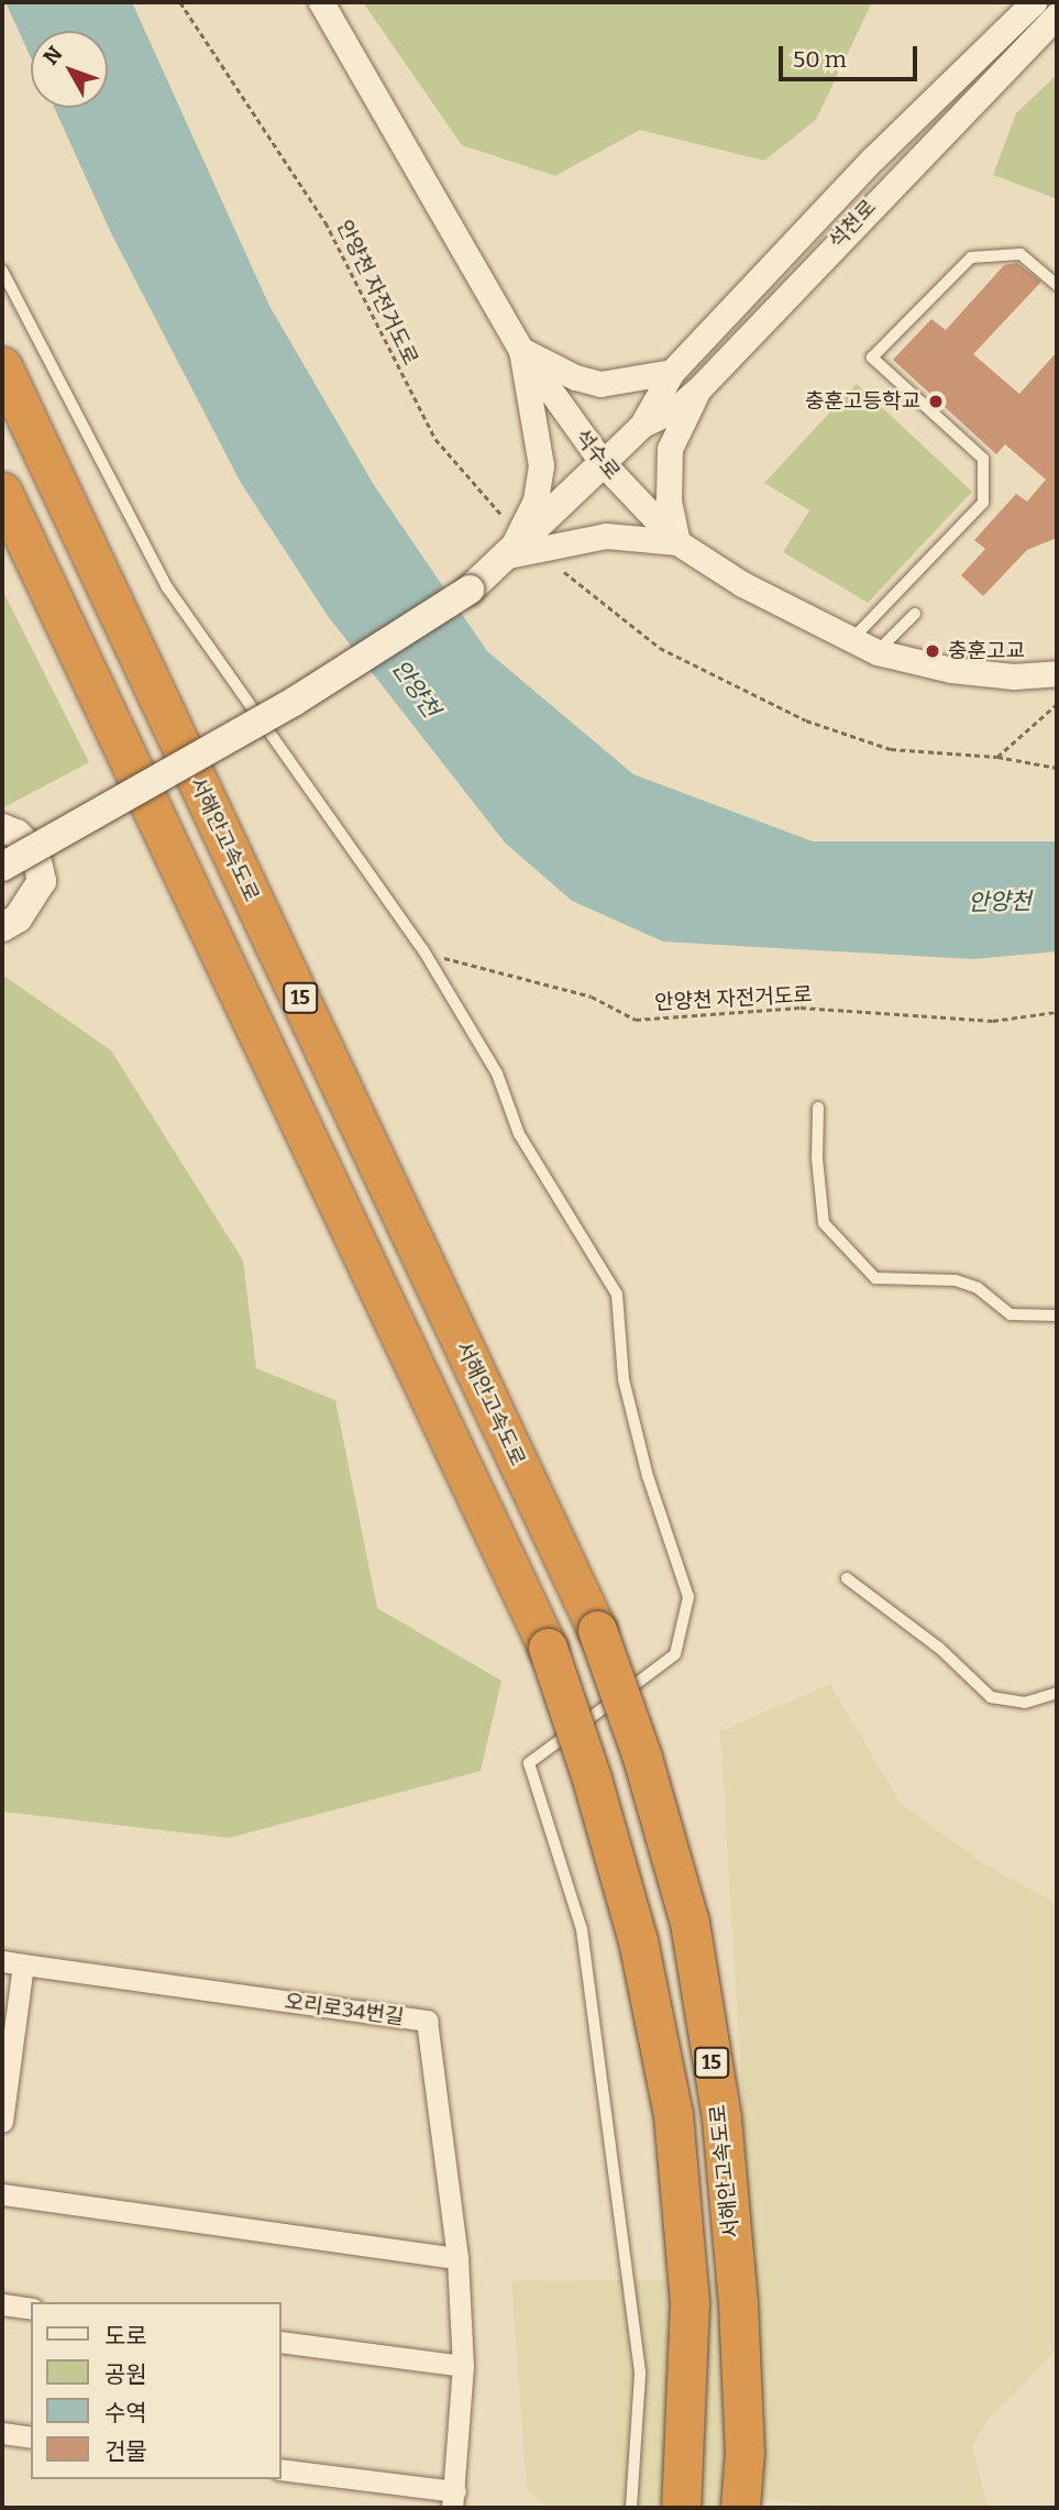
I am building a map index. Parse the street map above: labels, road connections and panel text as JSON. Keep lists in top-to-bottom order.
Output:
{
  "streets": {
    "highway": ["서해안고속도로", "15"],
    "main road": ["석천로"],
    "street": ["석수로", "오리로34번길"],
    "path": ["안양천 자전거도로"]
  },
  "crossings": [
    ["석천로", "석수로"]
  ],
  "water": ["안양천"],
  "places": ["충훈고등학교", "충훈고교"],
  "legend": [
    "도로",
    "공원",
    "수역",
    "건물"
  ],
  "scale_bar": "50 m",
  "north": "top left"
}
